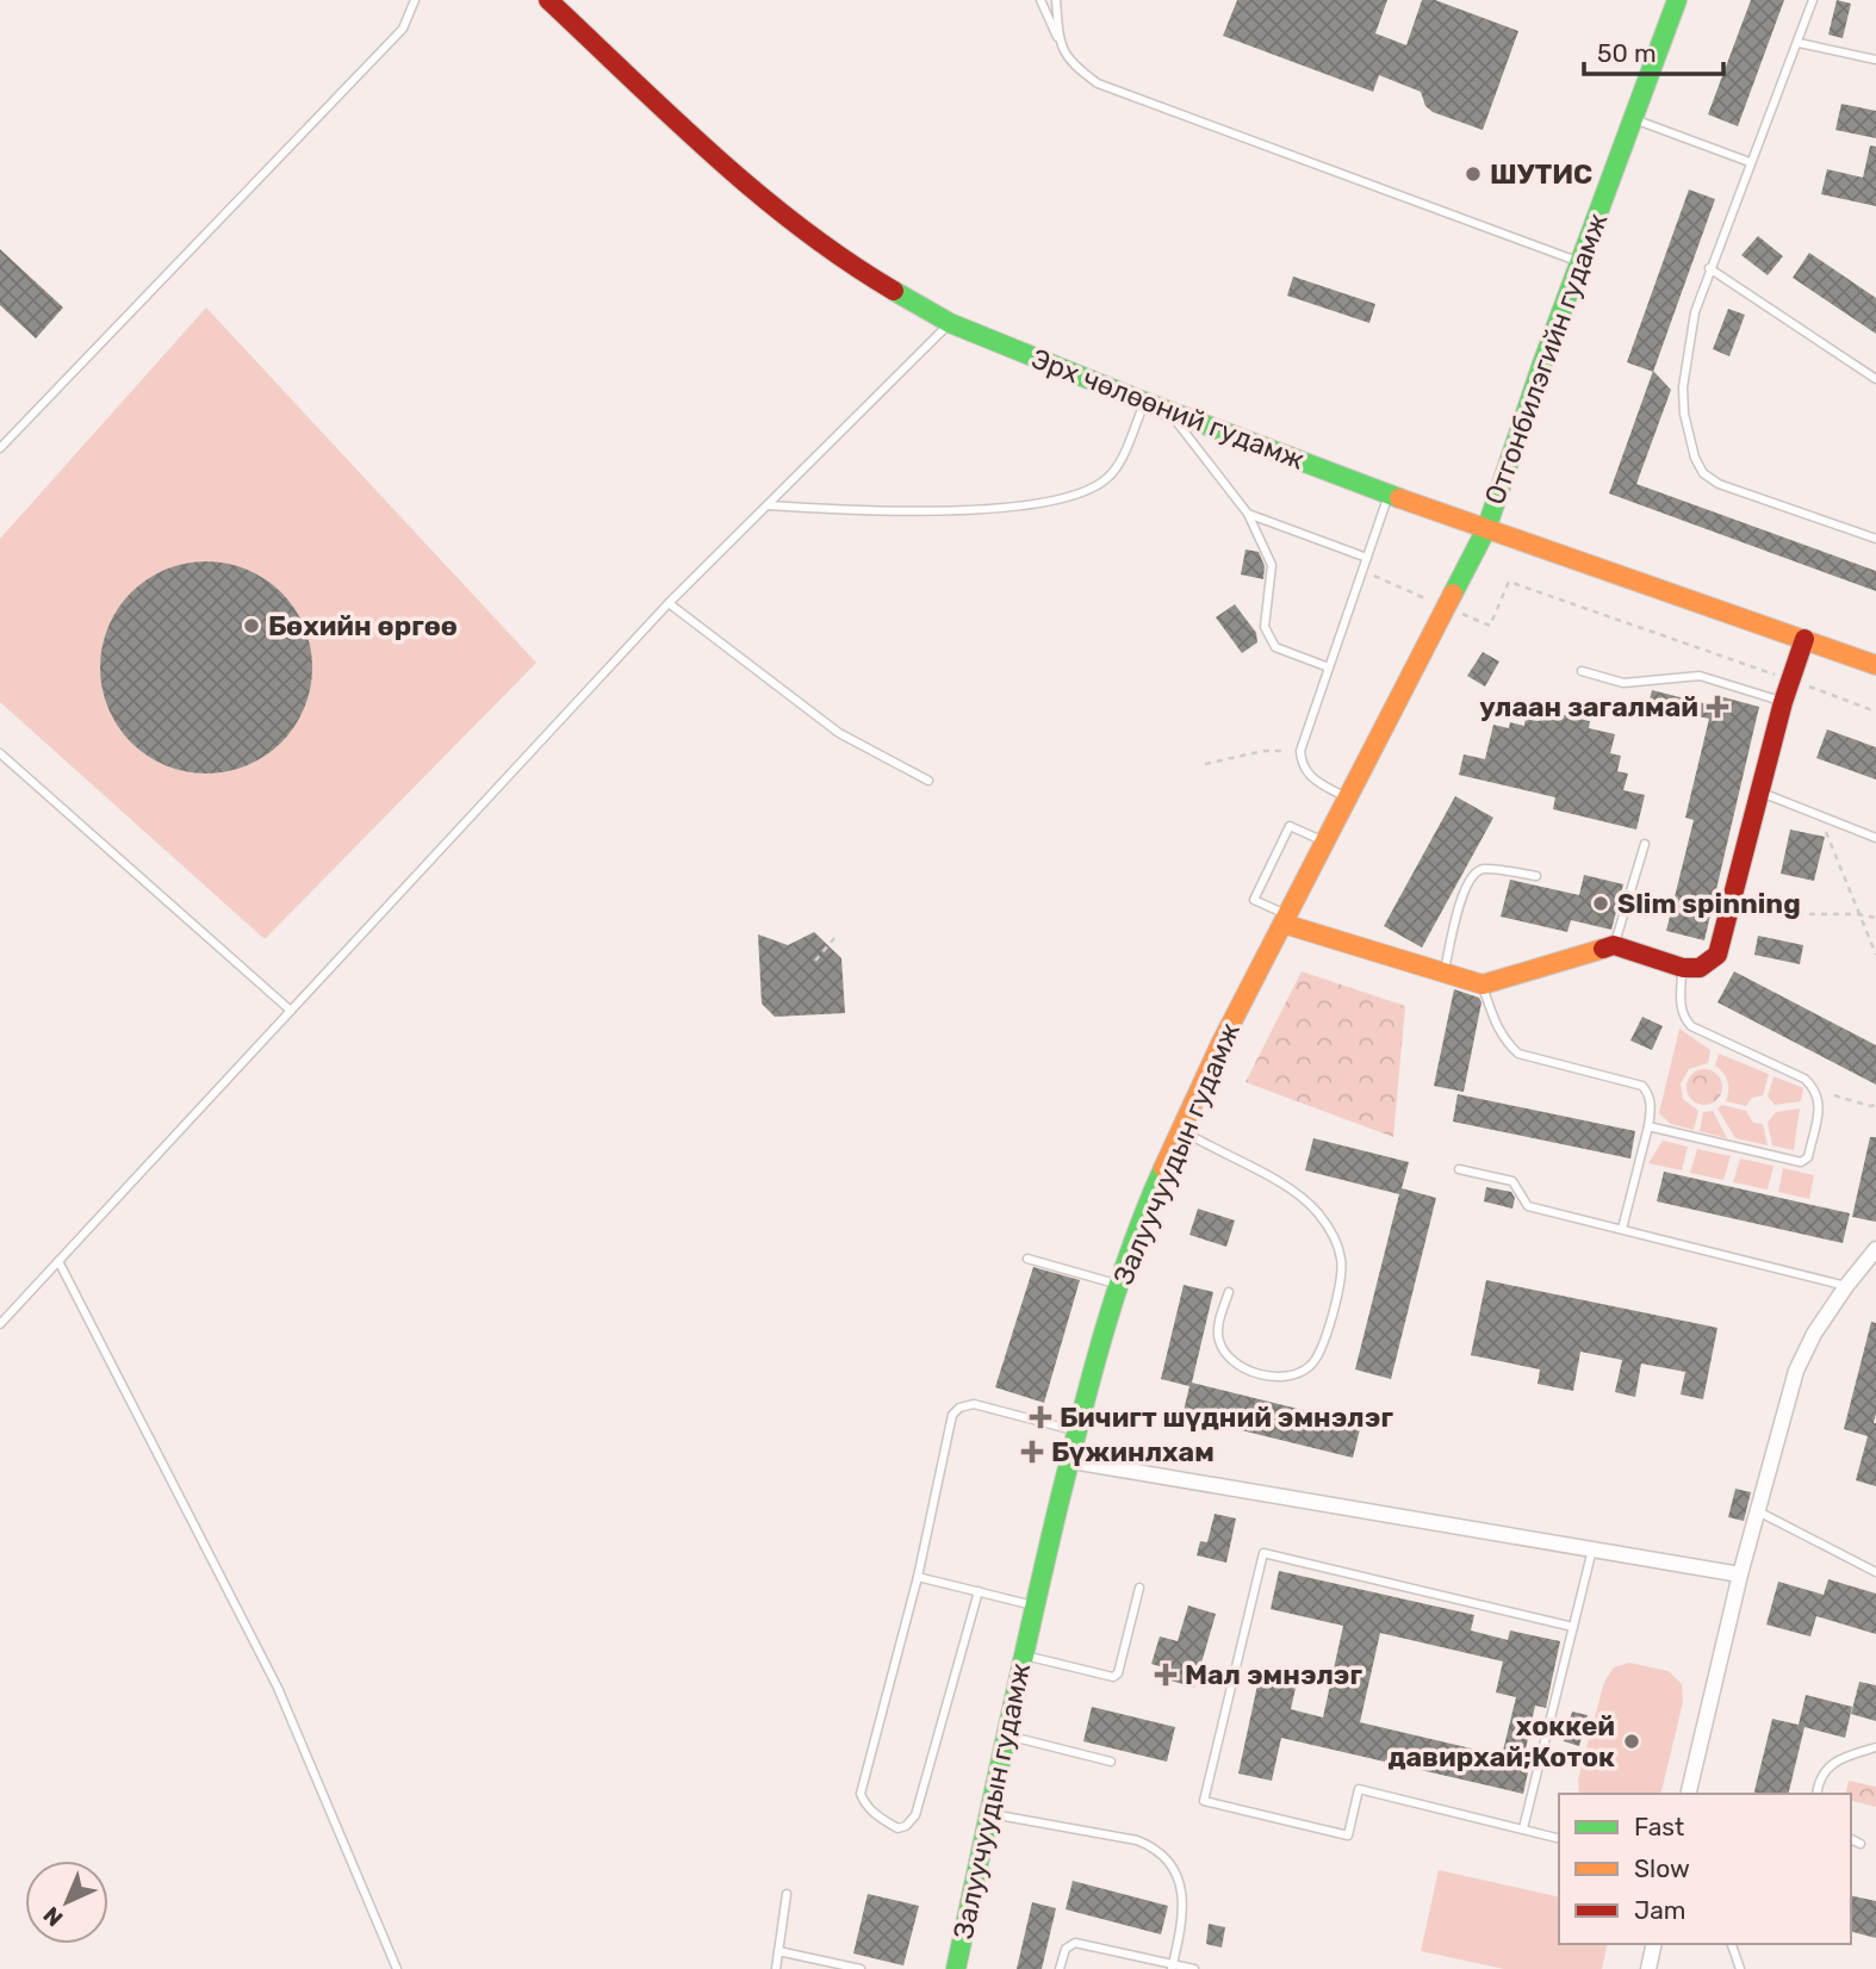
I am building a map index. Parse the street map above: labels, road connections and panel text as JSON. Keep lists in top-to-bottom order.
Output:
{
  "streets": {
    "street": ["Отгонбилэгийн гудамж", "Эрх чөлөөний гудамж", "Залуучуудын гудамж"]
  },
  "crossings": [
    ["Отгонбилэгийн гудамж", "Эрх чөлөөний гудамж"],
    ["Отгонбилэгийн гудамж", "Залуучуудын гудамж"],
    ["Эрх чөлөөний гудамж", "Залуучуудын гудамж"]
  ],
  "places": {
    "other": [
      "ШУТИС",
      "Бөхийн өргөө",
      "Slim spinning",
      "хоккей давирхай;Коток"
    ],
    "health": [
      "улаан загалмай",
      "Бичигт шүдний эмнэлэг",
      "Бүжинлхам",
      "Мал эмнэлэг"
    ]
  },
  "legend": ["Fast", "Slow", "Jam"],
  "scale_bar": "50 m",
  "north": "bottom left"
}
